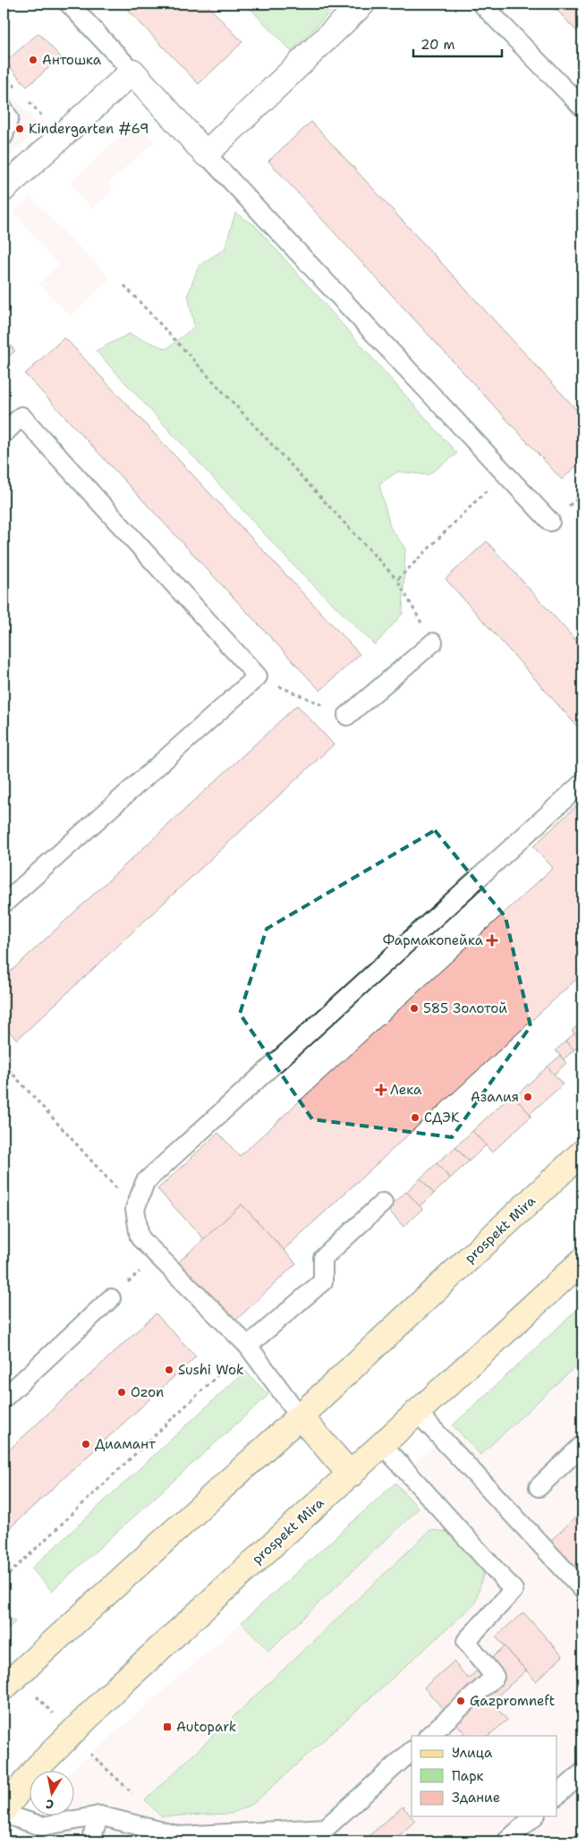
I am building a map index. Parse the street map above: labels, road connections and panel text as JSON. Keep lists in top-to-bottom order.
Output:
{
  "streets": {
    "main road": ["prospekt Mira"]
  },
  "places": {
    "other": [
      "Антошка",
      "Kindergarten #69",
      "585 Золотой",
      "Азалия",
      "СДЭК",
      "Sushi Wok",
      "Ozon",
      "Диамант",
      "Gazpromneft"
    ],
    "health": ["Фармакопейка", "Лека"],
    "transit": ["Autopark"]
  },
  "legend": ["Улица", "Парк", "Здание"],
  "scale_bar": "20 m",
  "north": "bottom"
}
